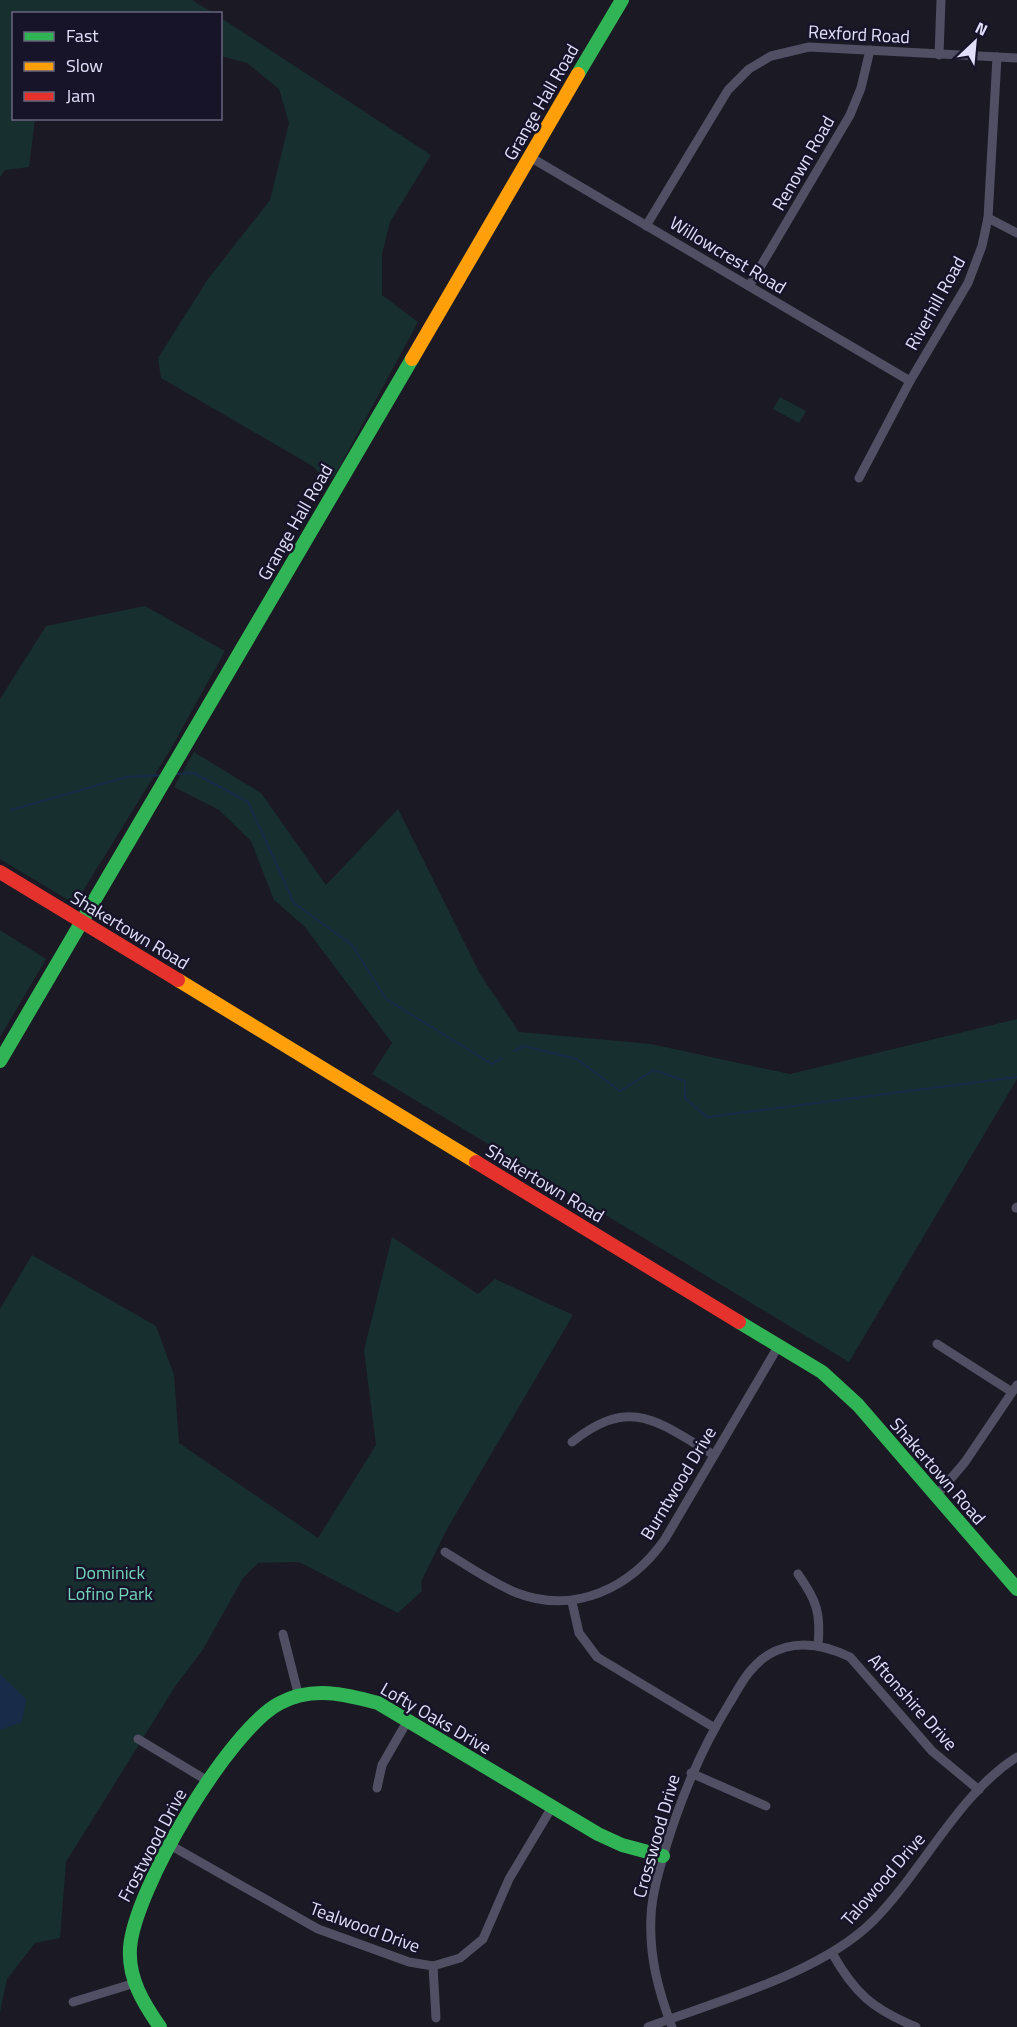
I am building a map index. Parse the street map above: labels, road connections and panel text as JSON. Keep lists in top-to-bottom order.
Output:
{
  "streets": {
    "street": [
      "Rexford Road",
      "Grange Hall Road",
      "Renown Road",
      "Willowcrest Road",
      "Riverhill Road",
      "Shakertown Road",
      "Burntwood Drive",
      "Aftonshire Drive",
      "Lofty Oaks Drive",
      "Crosswood Drive",
      "Frostwood Drive",
      "Talowood Drive",
      "Tealwood Drive"
    ]
  },
  "crossings": [
    ["Rexford Road", "Renown Road"],
    ["Rexford Road", "Willowcrest Road"],
    ["Rexford Road", "Riverhill Road"],
    ["Grange Hall Road", "Willowcrest Road"],
    ["Grange Hall Road", "Shakertown Road"],
    ["Renown Road", "Willowcrest Road"],
    ["Willowcrest Road", "Riverhill Road"],
    ["Shakertown Road", "Burntwood Drive"],
    ["Aftonshire Drive", "Crosswood Drive"],
    ["Aftonshire Drive", "Talowood Drive"],
    ["Lofty Oaks Drive", "Crosswood Drive"],
    ["Lofty Oaks Drive", "Frostwood Drive"],
    ["Lofty Oaks Drive", "Tealwood Drive"],
    ["Crosswood Drive", "Talowood Drive"],
    ["Frostwood Drive", "Tealwood Drive"]
  ],
  "parks": ["Dominick Lofino Park"],
  "legend": ["Fast", "Slow", "Jam"],
  "north": "top right"
}
